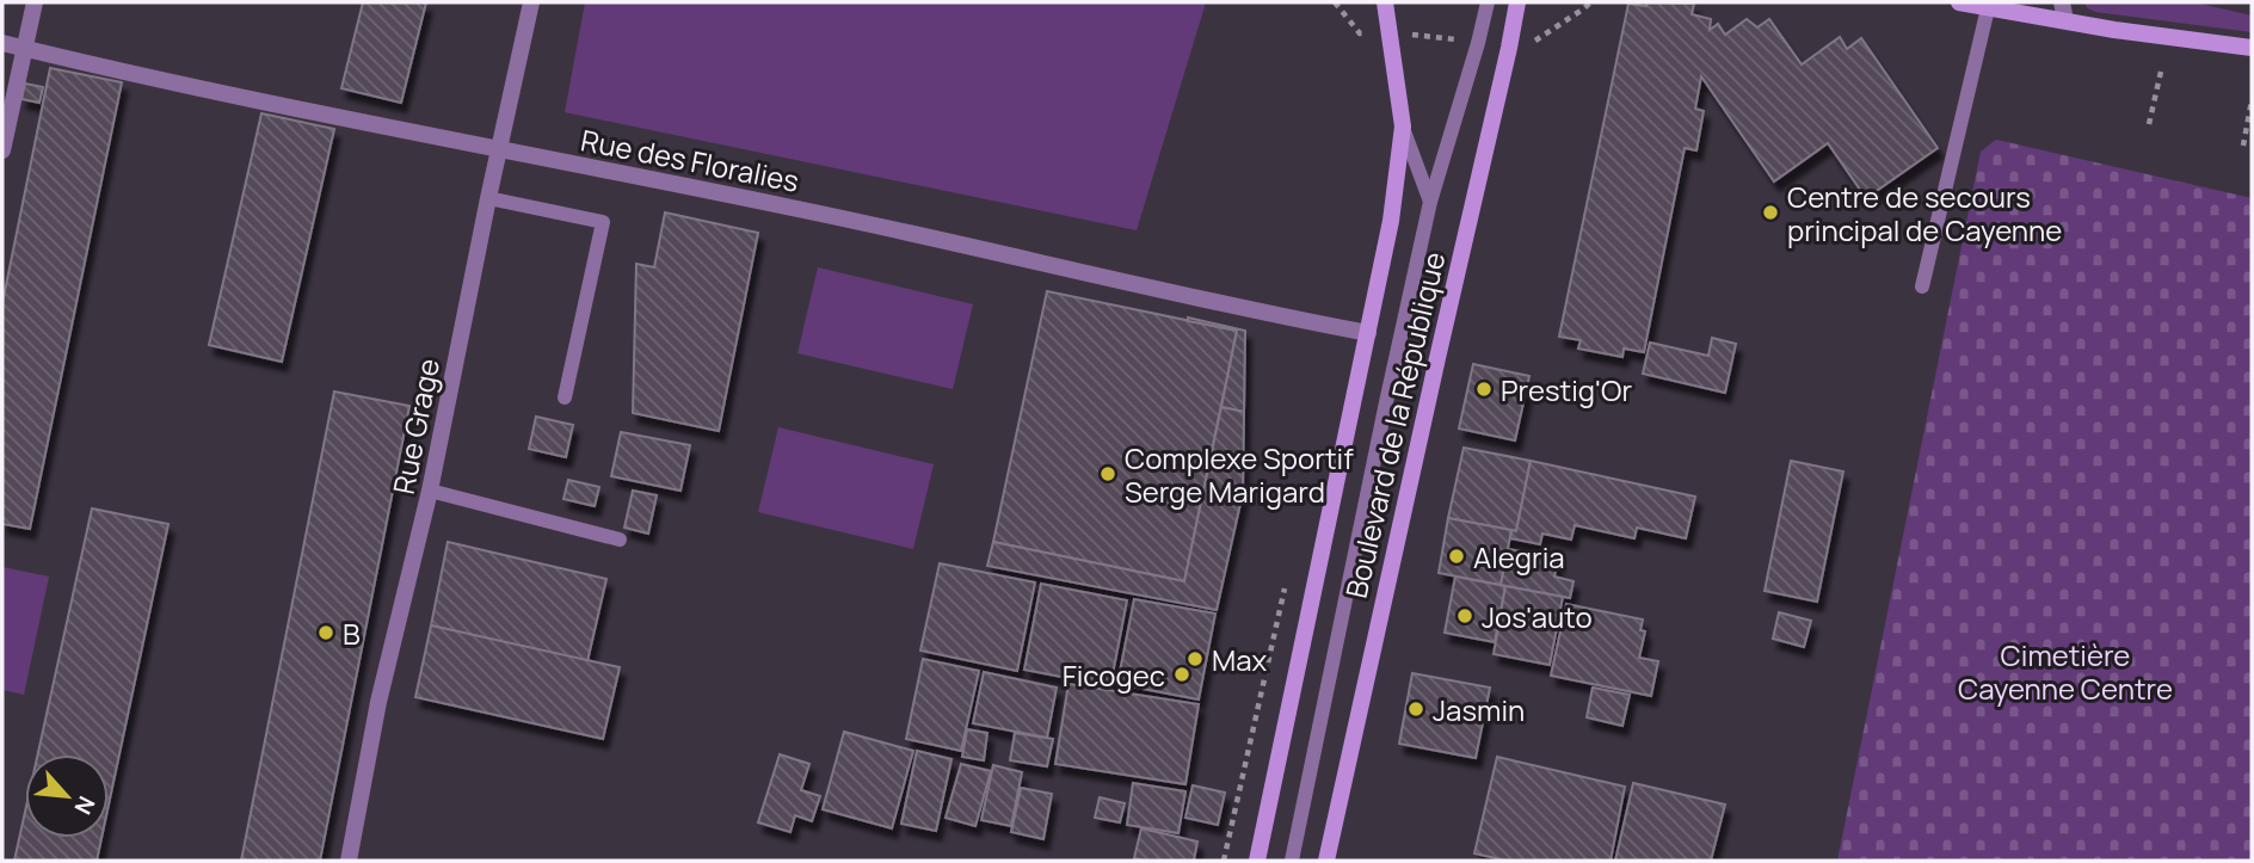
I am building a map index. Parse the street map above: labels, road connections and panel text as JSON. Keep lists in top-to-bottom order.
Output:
{
  "streets": {
    "street": ["Rue des Floralies", "Boulevard de la République", "Rue Grage"]
  },
  "crossings": [
    ["Rue des Floralies", "Boulevard de la République"],
    ["Rue des Floralies", "Rue Grage"]
  ],
  "parks": ["Cimetière Cayenne Centre"],
  "places": [
    "Centre de secours principal de Cayenne",
    "Prestig'Or",
    "Complexe Sportif Serge Marigard",
    "Alegria",
    "Jos'auto",
    "B",
    "Max",
    "Ficogec",
    "Jasmin"
  ],
  "north": "bottom right"
}
